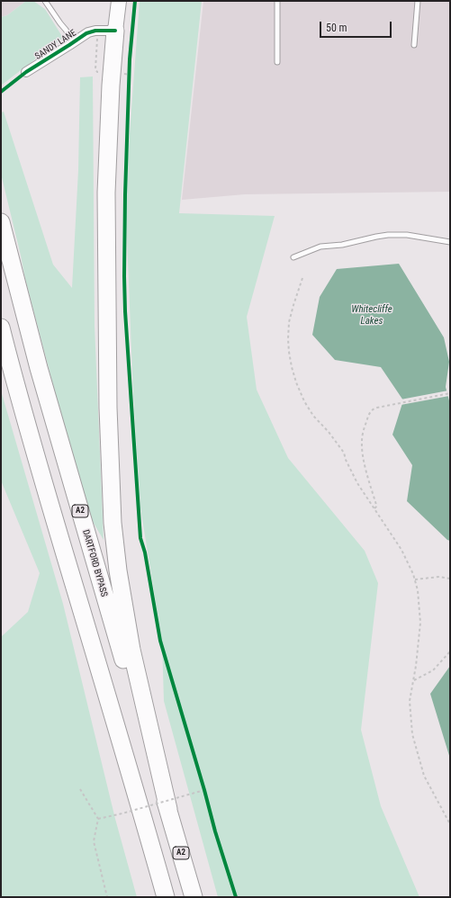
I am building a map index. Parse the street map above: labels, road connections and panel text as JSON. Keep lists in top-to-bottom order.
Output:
{
  "streets": {
    "highway": ["A2", "DARTFORD BYPASS"],
    "street": ["SANDY LANE"]
  },
  "crossings": [
    ["SANDY LANE", "A2"],
    ["A2", "DARTFORD BYPASS"]
  ],
  "water": ["Whitecliffe Lakes"],
  "scale_bar": "50 m"
}
